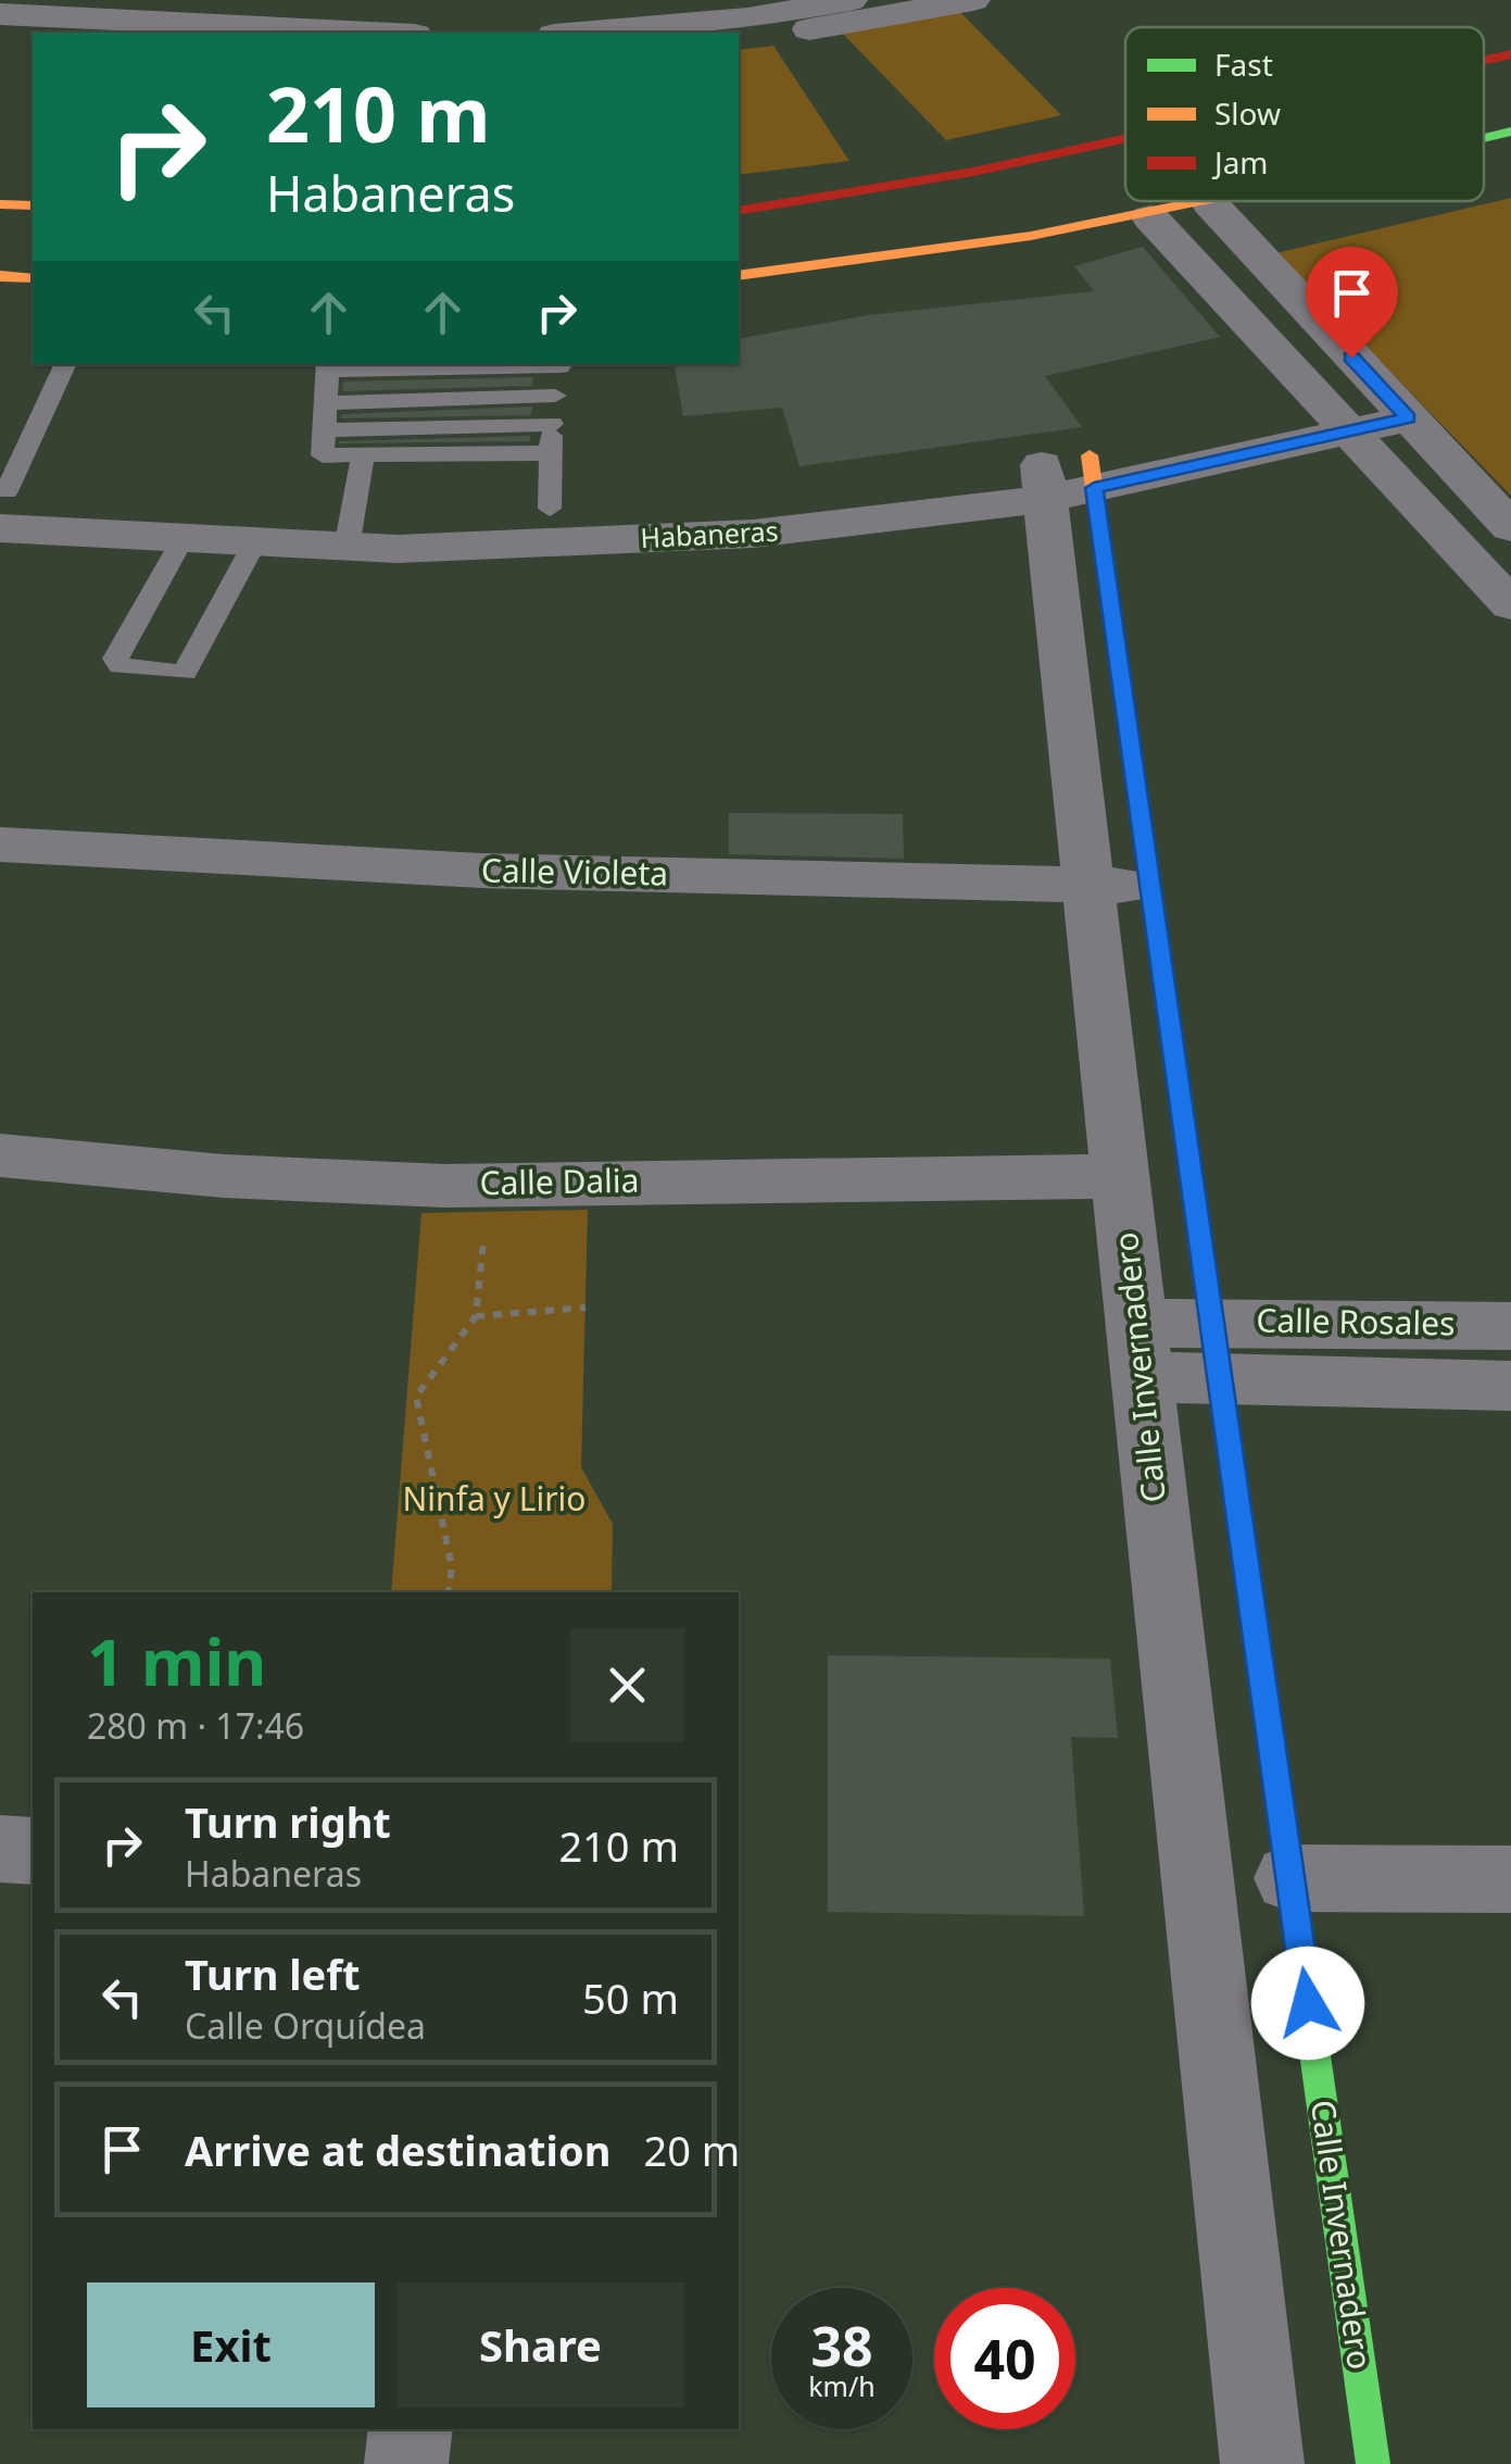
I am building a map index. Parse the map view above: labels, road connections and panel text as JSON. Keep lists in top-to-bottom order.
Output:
{
  "streets": {
    "main road": ["Calle Invernadero"],
    "street": [
      "Habaneras",
      "Calle Violeta",
      "Calle Dalia",
      "Calle Rosales"
    ]
  },
  "crossings": [
    ["Habaneras", "Calle Invernadero"],
    ["Calle Violeta", "Calle Invernadero"],
    ["Calle Dalia", "Calle Invernadero"],
    ["Calle Rosales", "Calle Invernadero"]
  ],
  "parks": ["Ninfa y Lirio"],
  "legend": ["Fast", "Slow", "Jam"],
  "page": {
    "turn": ["210 m", "Habaneras"],
    "heading": ["1 min", "280 m · 17:46"],
    "list": [
      {
        "name": "Turn right",
        "note": "Habaneras",
        "value": "210 m"
      },
      {
        "name": "Turn left",
        "note": "Calle Orquídea",
        "value": "50 m"
      },
      {
        "name": "Arrive at destination",
        "value": "20 m"
      }
    ],
    "buttons": ["Exit", "Share"],
    "speed": "38 km/h",
    "limit": "40"
  }
}
